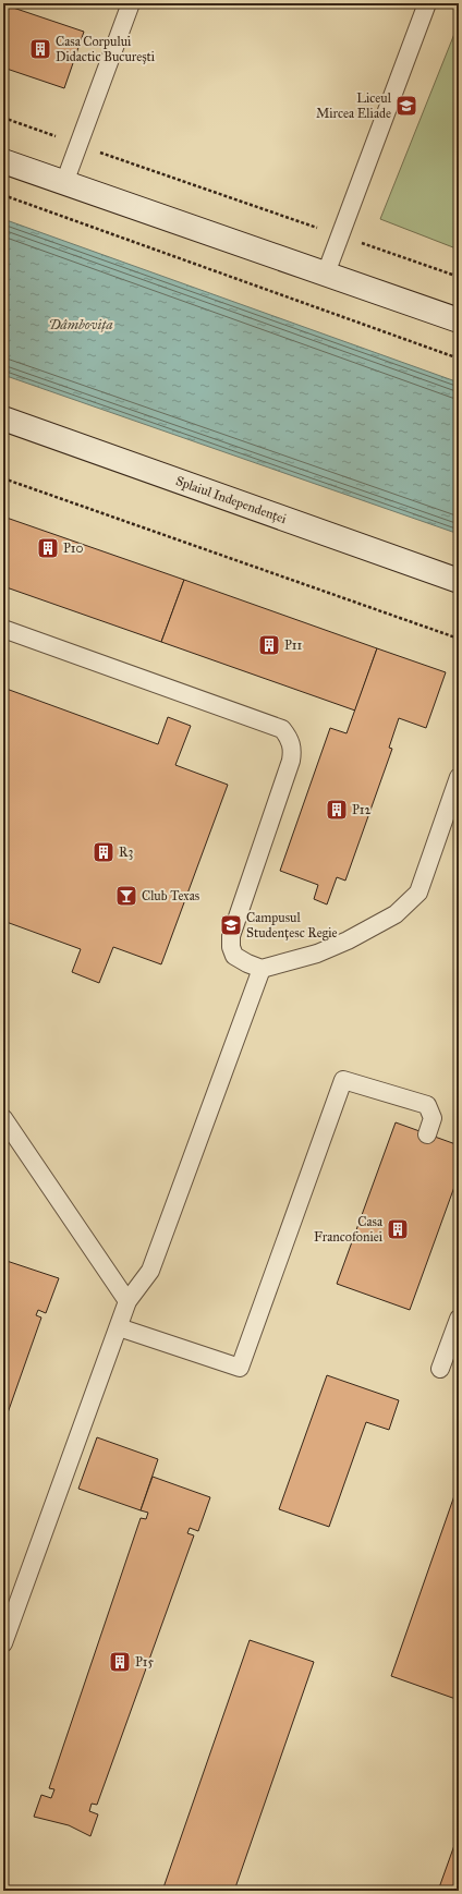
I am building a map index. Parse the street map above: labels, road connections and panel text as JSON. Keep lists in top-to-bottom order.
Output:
{
  "streets": {
    "main road": ["Splaiul Independenței"]
  },
  "water": ["Dâmbovița"],
  "places": {
    "building": [
      "Casa Corpului Didactic București",
      "P10",
      "P11",
      "P12",
      "R3",
      "Casa Francofoniei",
      "P15"
    ],
    "school or university": ["Liceul Mircea Eliade", "Campusul Studențesc Regie"],
    "bar": ["Club Texas"]
  }
}
